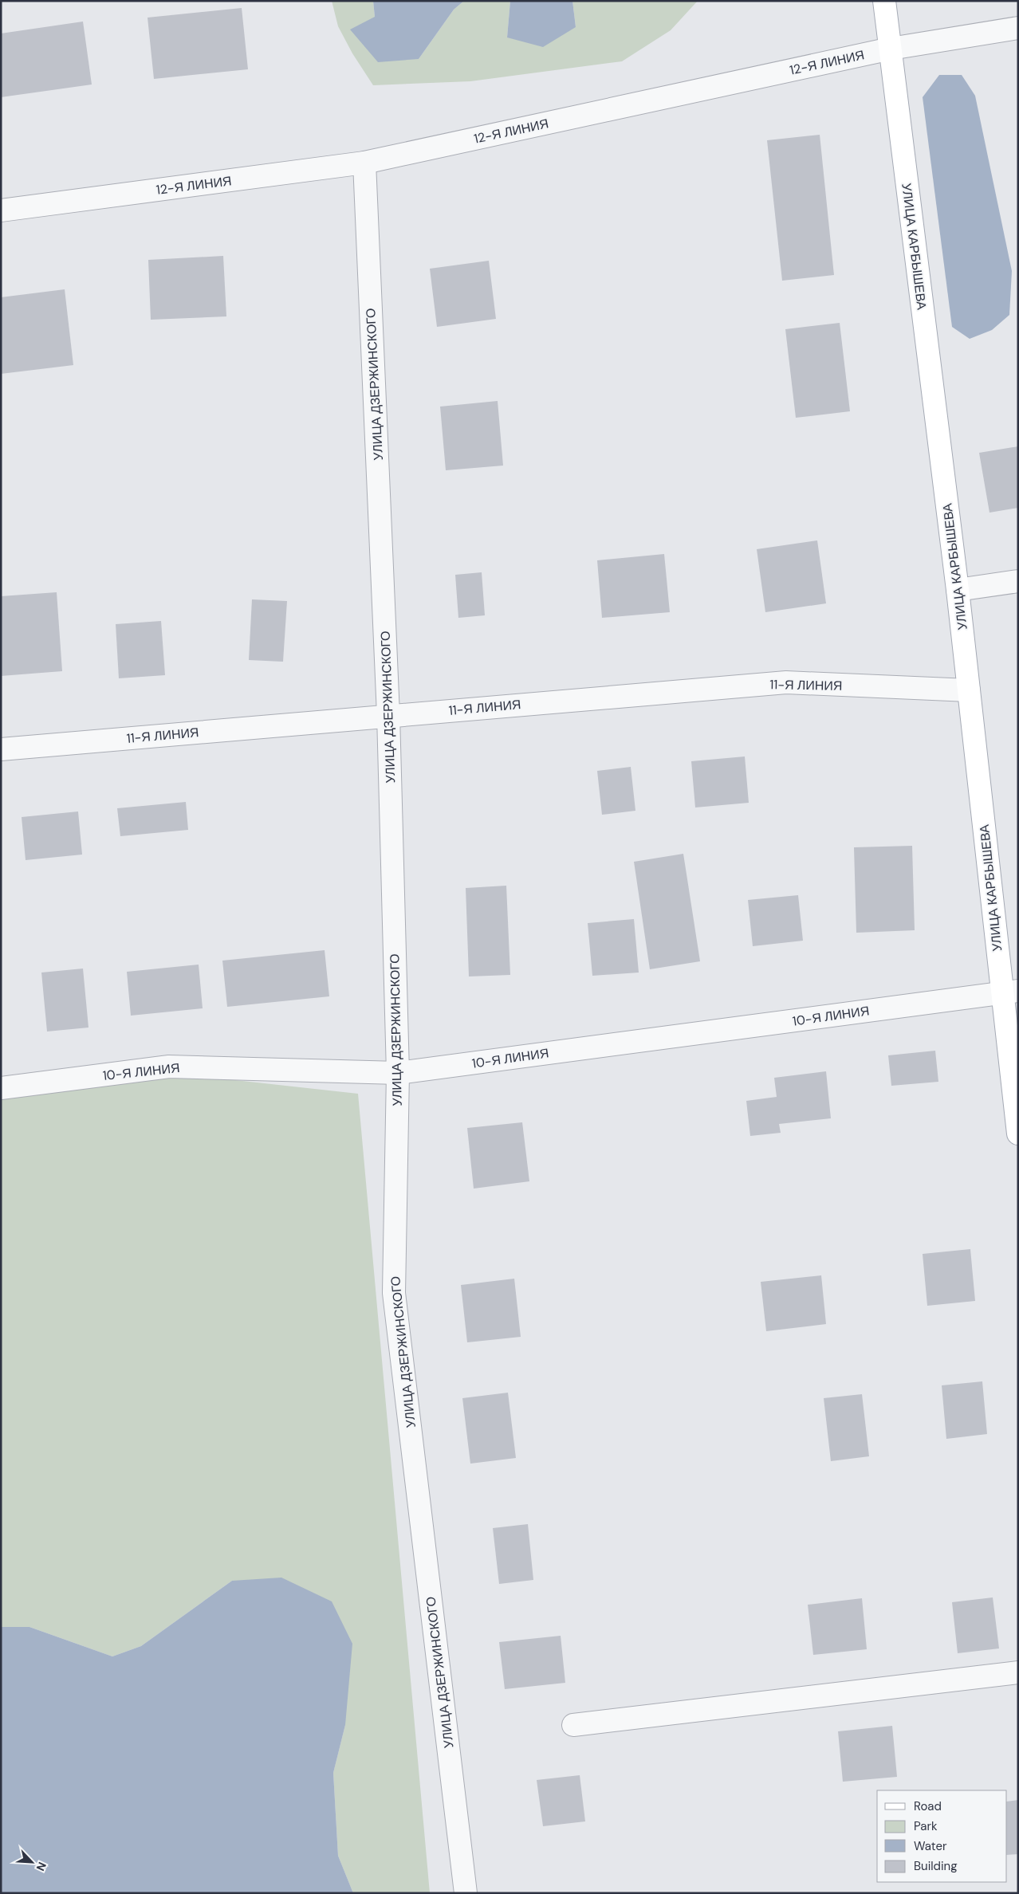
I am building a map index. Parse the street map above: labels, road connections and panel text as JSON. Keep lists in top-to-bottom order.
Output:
{
  "streets": {
    "main road": ["УЛИЦА КАРБЫШЕВА"],
    "street": [
      "12-Я ЛИНИЯ",
      "УЛИЦА ДЗЕРЖИНСКОГО",
      "11-Я ЛИНИЯ",
      "10-Я ЛИНИЯ"
    ]
  },
  "crossings": [
    ["12-Я ЛИНИЯ", "УЛИЦА КАРБЫШЕВА"],
    ["12-Я ЛИНИЯ", "УЛИЦА ДЗЕРЖИНСКОГО"],
    ["УЛИЦА КАРБЫШЕВА", "11-Я ЛИНИЯ"],
    ["УЛИЦА КАРБЫШЕВА", "10-Я ЛИНИЯ"],
    ["УЛИЦА ДЗЕРЖИНСКОГО", "11-Я ЛИНИЯ"],
    ["УЛИЦА ДЗЕРЖИНСКОГО", "10-Я ЛИНИЯ"]
  ],
  "legend": [
    "Road",
    "Park",
    "Water",
    "Building"
  ],
  "north": "bottom right"
}
